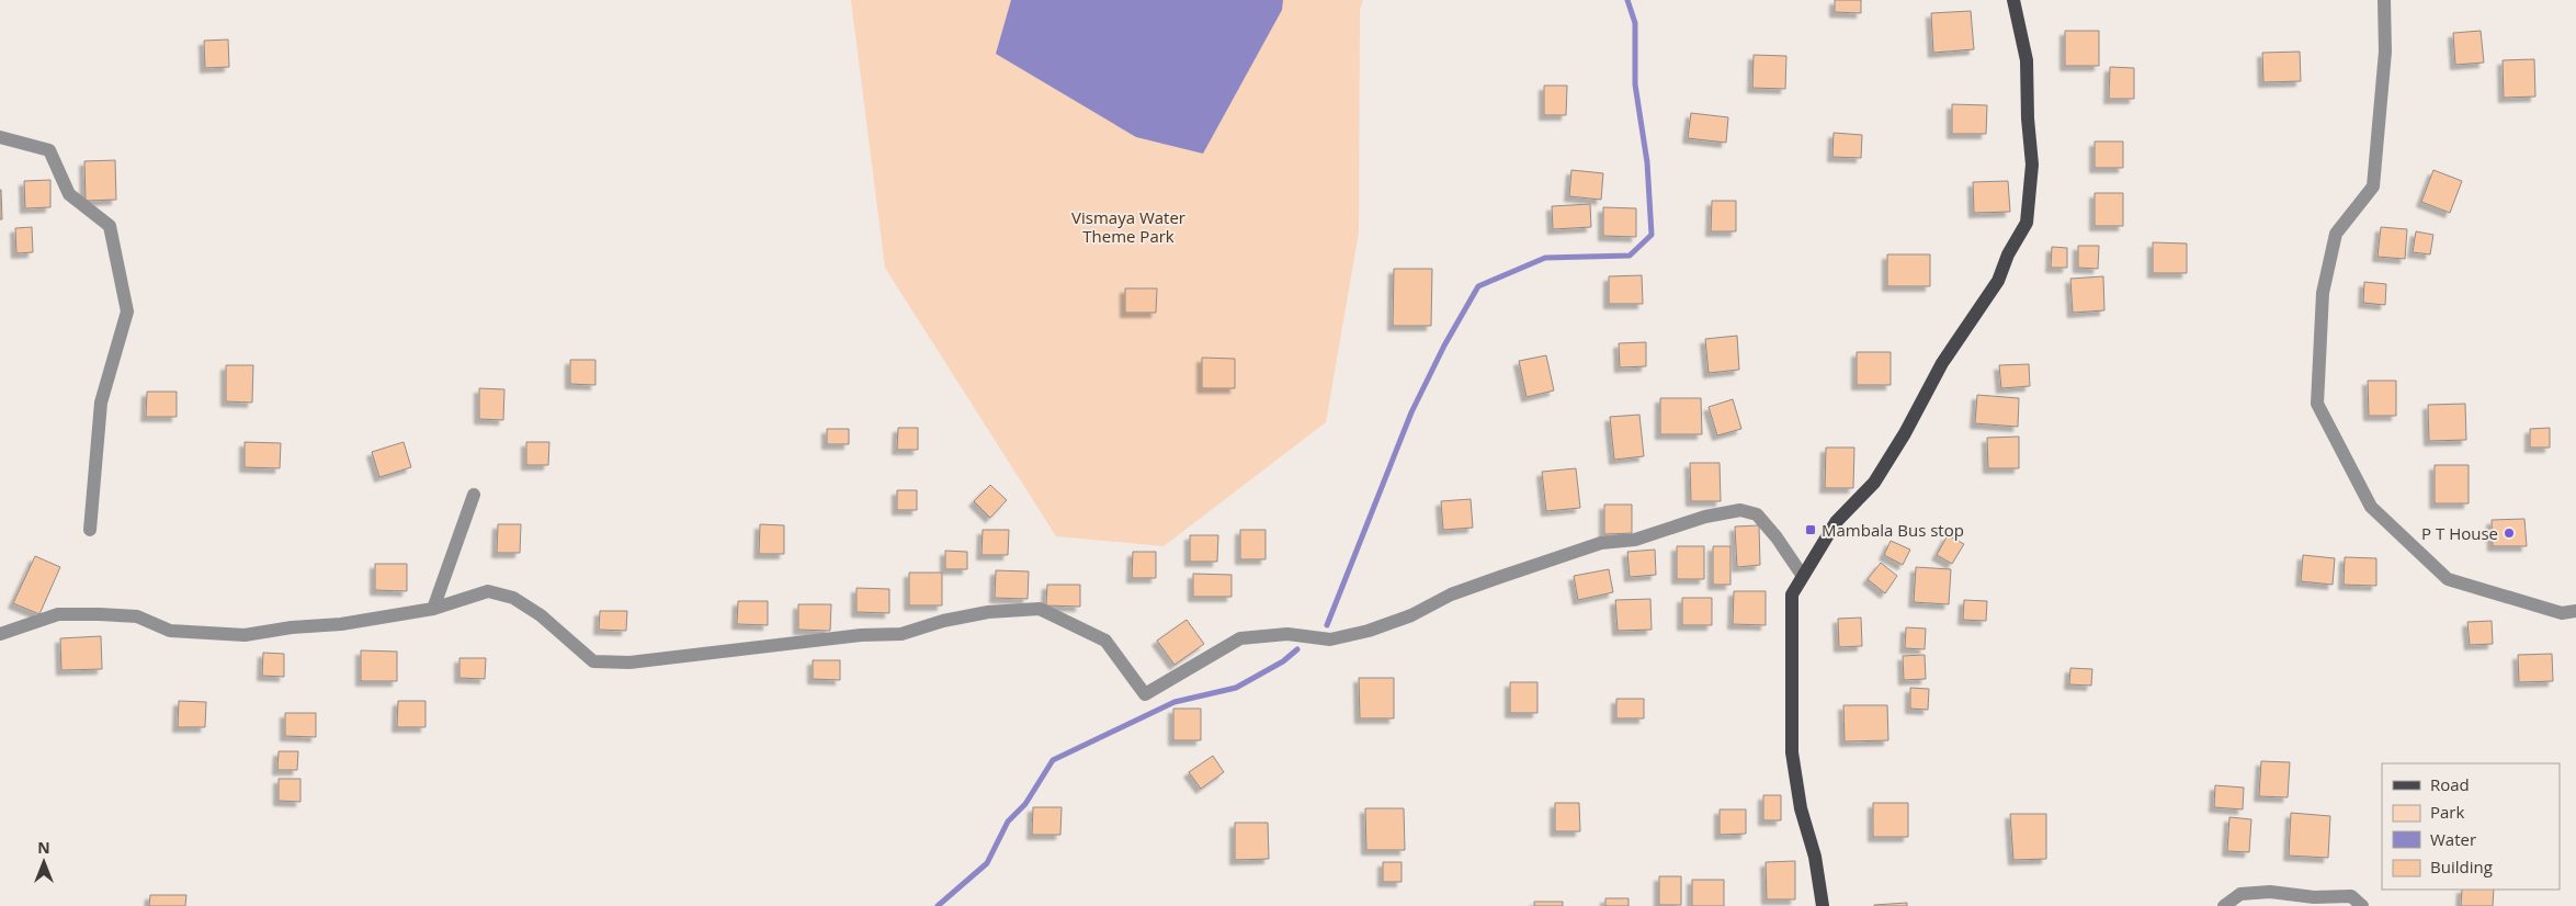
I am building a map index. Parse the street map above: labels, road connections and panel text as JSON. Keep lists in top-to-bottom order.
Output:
{
  "parks": ["Vismaya Water Theme Park"],
  "places": {
    "transit": ["Mambala Bus stop"],
    "other": ["P T House"]
  },
  "legend": [
    "Road",
    "Park",
    "Water",
    "Building"
  ],
  "north": "top"
}
